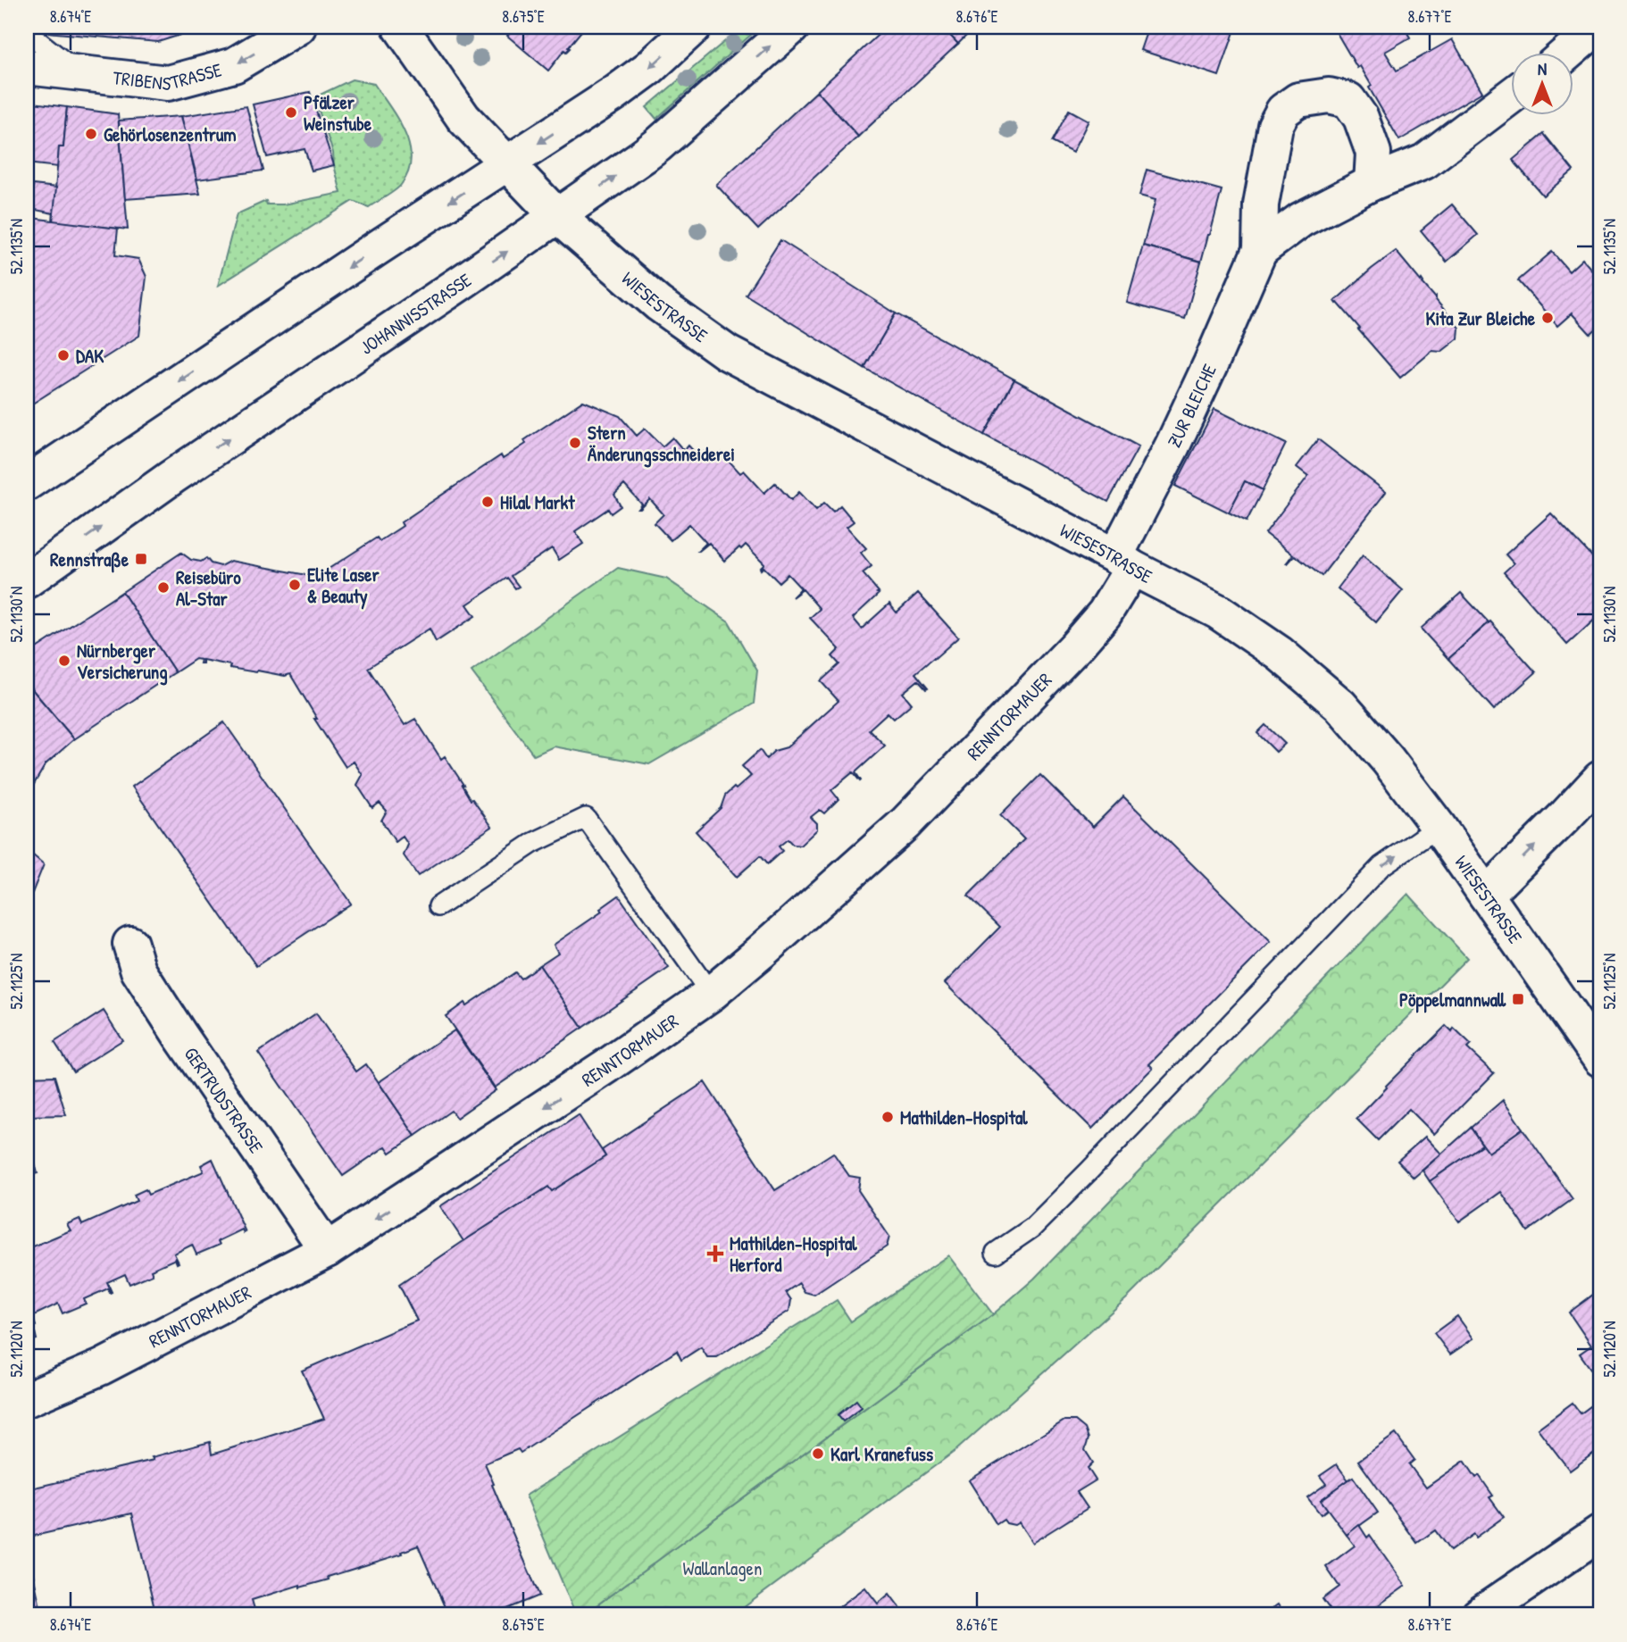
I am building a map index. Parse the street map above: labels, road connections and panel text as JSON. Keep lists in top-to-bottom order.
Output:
{
  "streets": {
    "street": [
      "TRIBENSTRASSE",
      "WIESESTRASSE",
      "JOHANNISSTRASSE",
      "ZUR BLEICHE",
      "RENNTORMAUER",
      "GERTRUDSTRASSE"
    ]
  },
  "crossings": [
    ["WIESESTRASSE", "JOHANNISSTRASSE"],
    ["WIESESTRASSE", "ZUR BLEICHE"],
    ["WIESESTRASSE", "RENNTORMAUER"],
    ["ZUR BLEICHE", "RENNTORMAUER"],
    ["RENNTORMAUER", "GERTRUDSTRASSE"]
  ],
  "parks": ["Wallanlagen"],
  "places": {
    "other": [
      "Pfälzer Weinstube",
      "Gehörlosenzentrum",
      "Kita Zur Bleiche",
      "DAK",
      "Stern Änderungsschneiderei",
      "Hilal Markt",
      "Elite Laser & Beauty",
      "Reisebüro Al-Star",
      "Nürnberger Versicherung",
      "Mathilden-Hospital",
      "Karl Kranefuss"
    ],
    "transit": ["Rennstraße", "Pöppelmannwall"],
    "health": ["Mathilden-Hospital Herford"]
  },
  "north": "top",
  "coordinates": [
    "8.674°E",
    "8.675°E",
    "8.676°E",
    "8.677°E",
    "52.1135°N",
    "52.1130°N",
    "52.1125°N",
    "52.1120°N"
  ]
}
